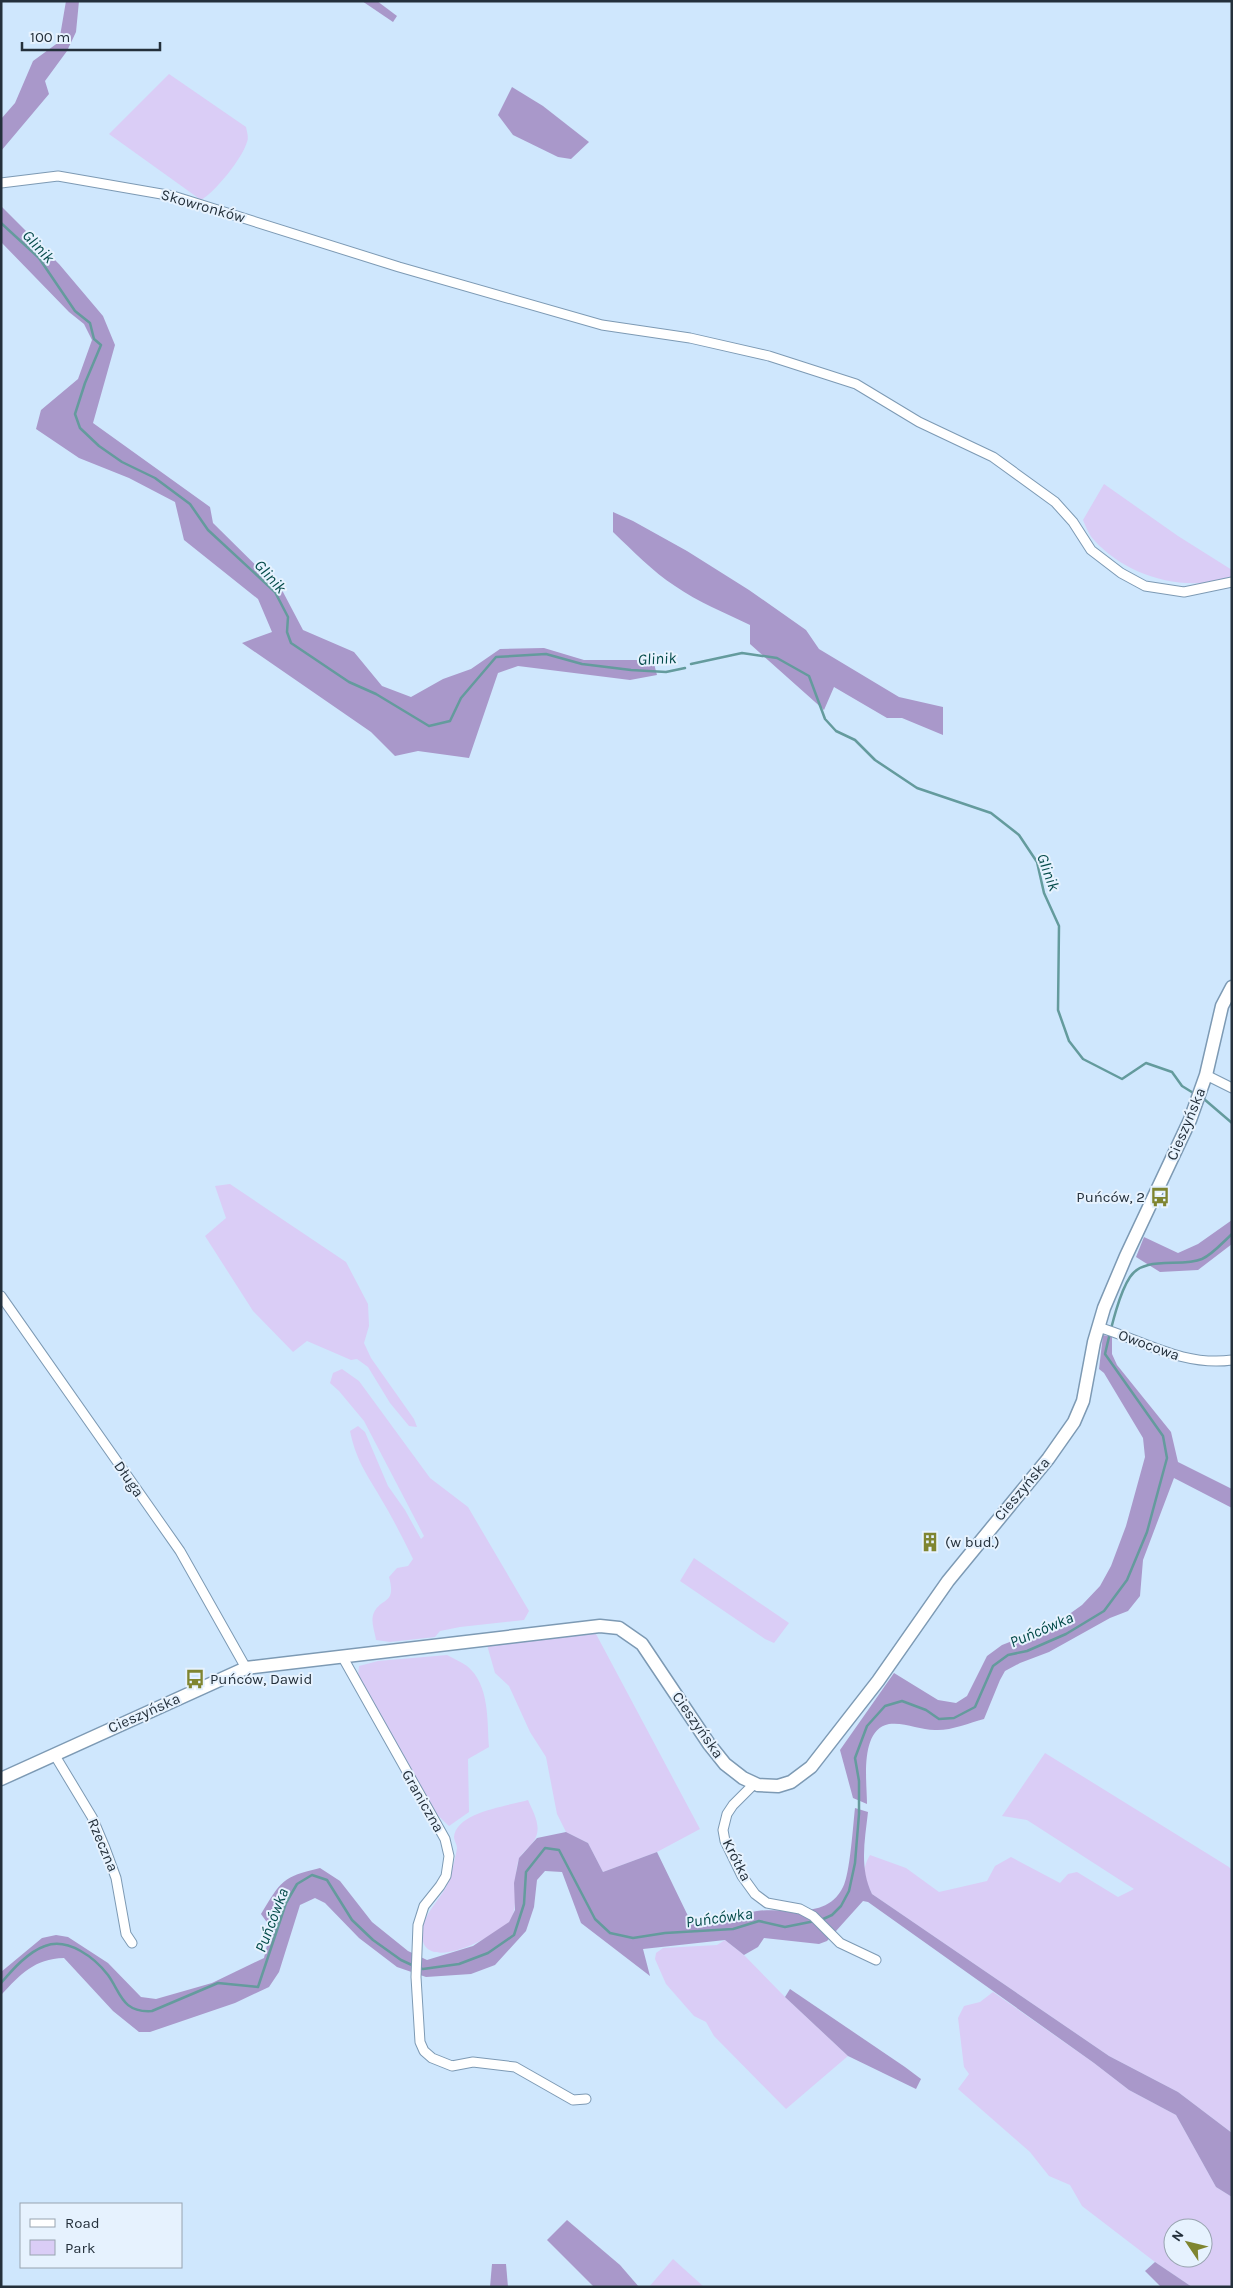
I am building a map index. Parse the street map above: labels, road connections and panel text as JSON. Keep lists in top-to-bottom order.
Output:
{
  "streets": {
    "street": [
      "Skowronków",
      "Cieszyńska",
      "Owocowa",
      "Długa",
      "Graniczna",
      "Rzeczna",
      "Krótka"
    ]
  },
  "crossings": [
    ["Cieszyńska", "Owocowa"],
    ["Cieszyńska", "Długa"],
    ["Cieszyńska", "Graniczna"],
    ["Cieszyńska", "Rzeczna"],
    ["Cieszyńska", "Krótka"]
  ],
  "water": ["Glinik", "Puńcówka"],
  "places": {
    "bus stop": ["Puńców, 2", "Puńców, Dawid"],
    "building": ["(w bud.)"]
  },
  "legend": ["Road", "Park"],
  "scale_bar": "100 m",
  "north": "top left"
}
